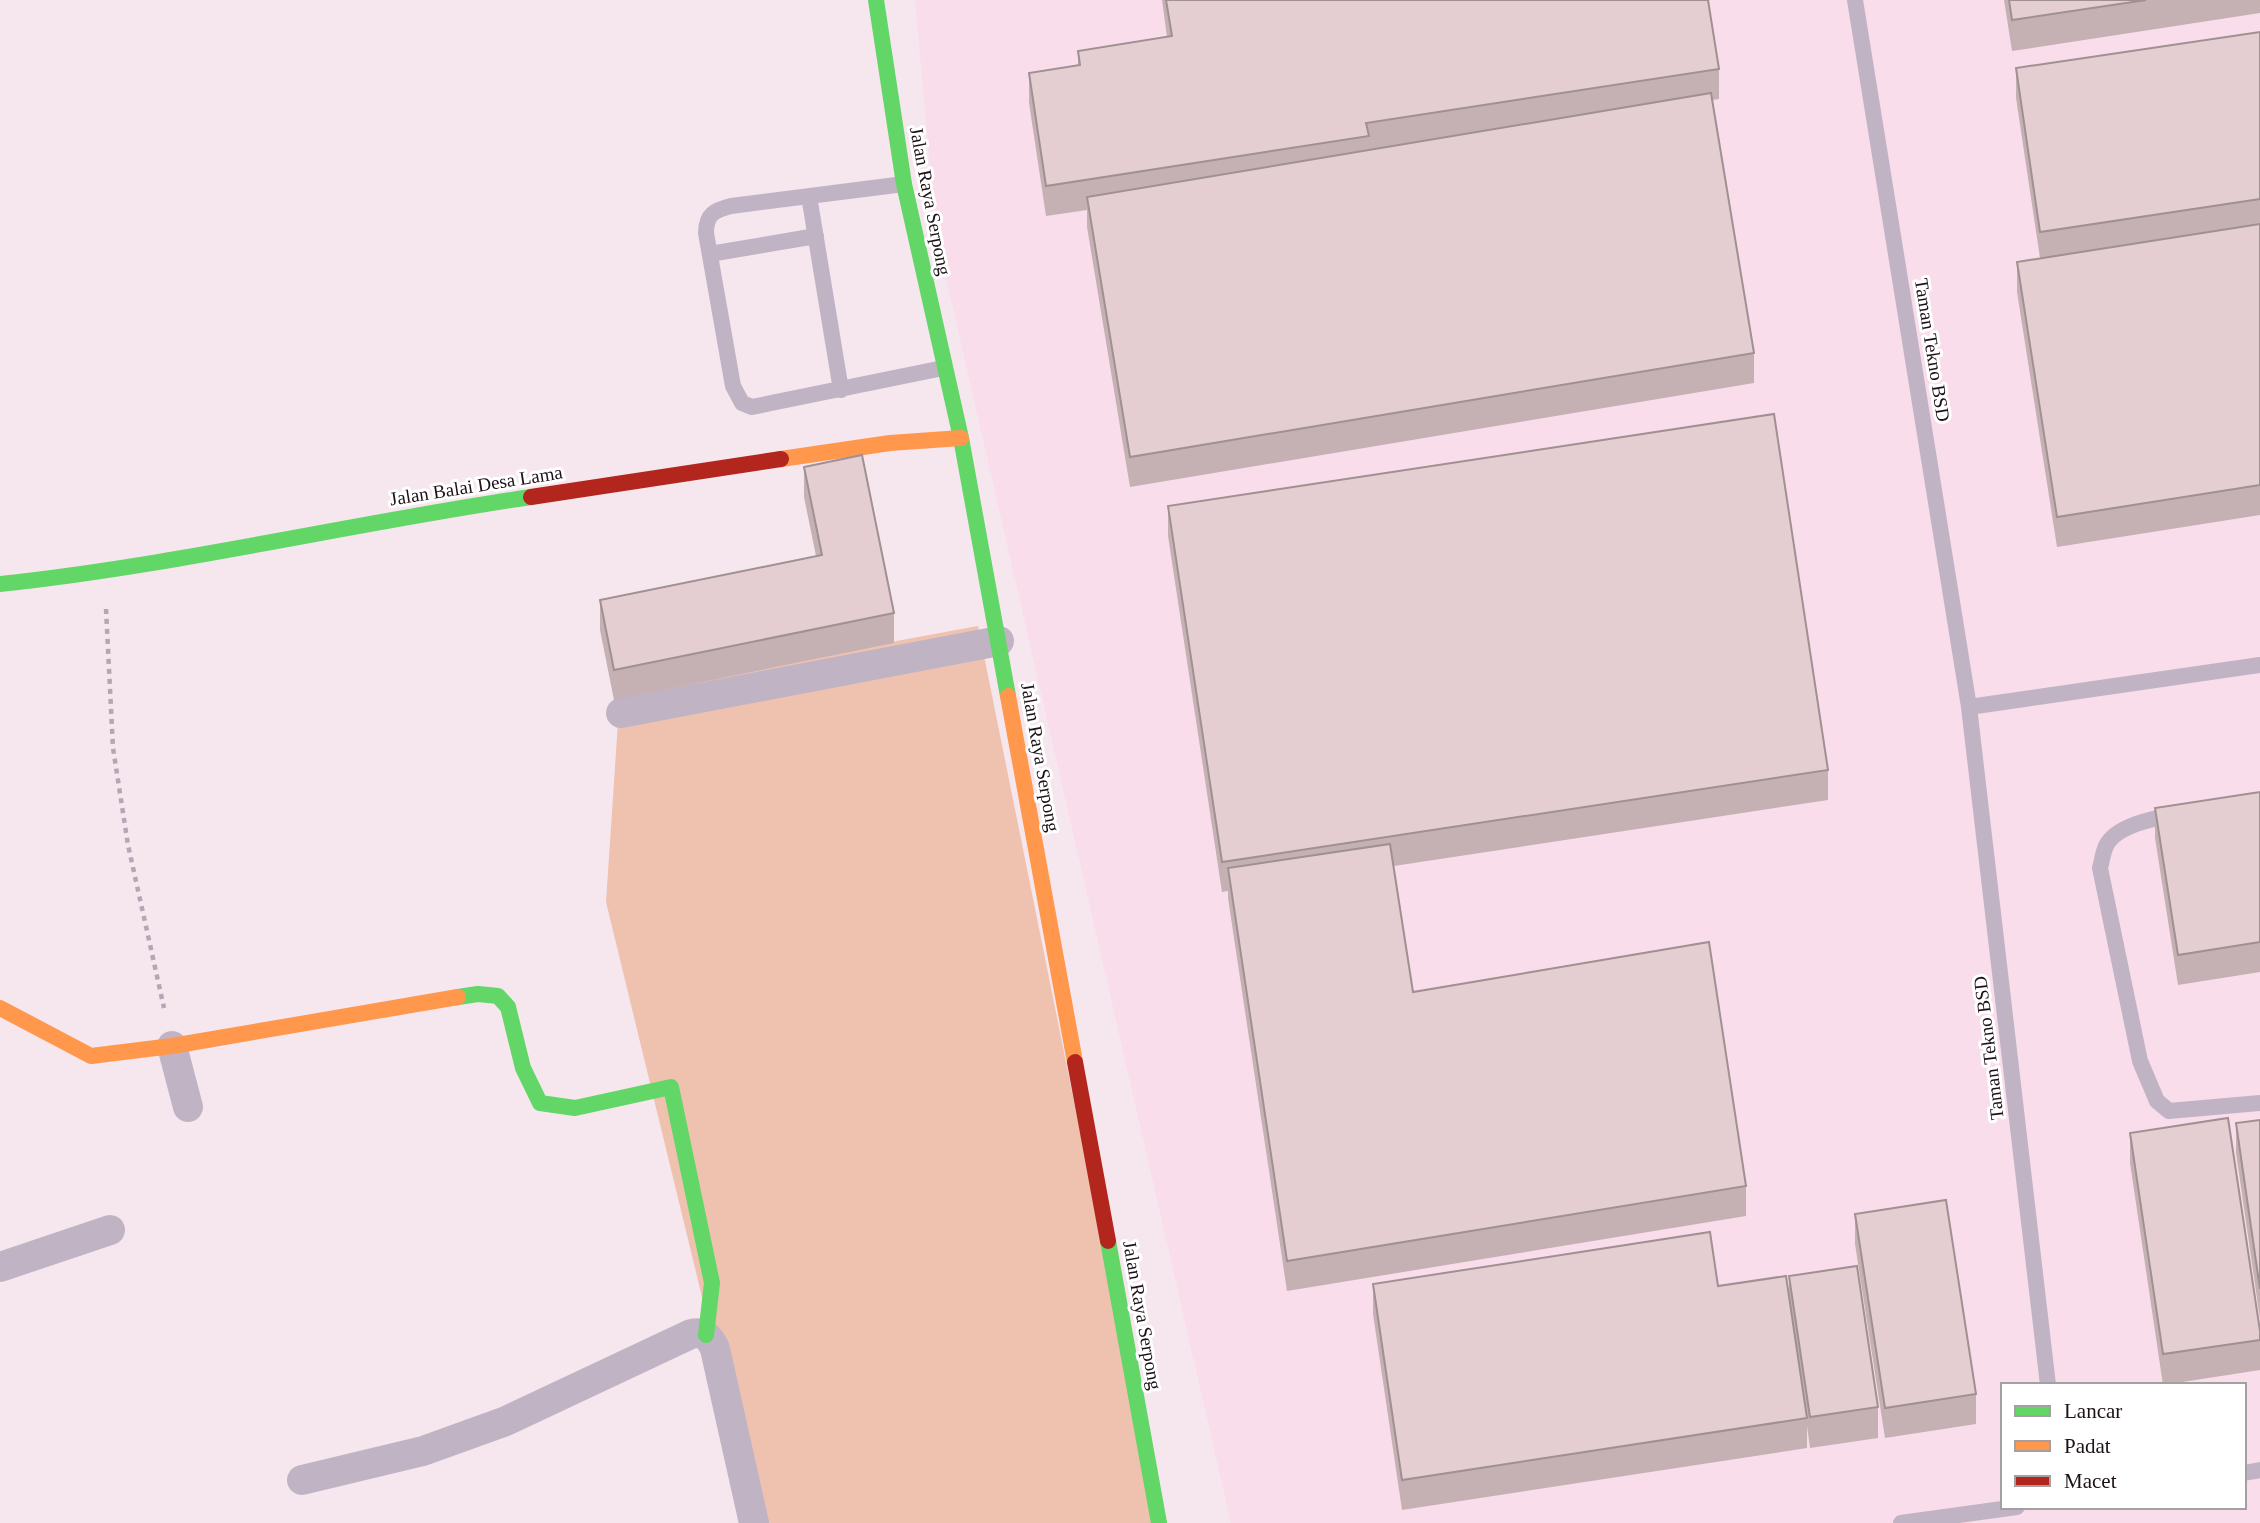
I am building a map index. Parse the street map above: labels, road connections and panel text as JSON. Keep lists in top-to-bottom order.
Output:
{
  "streets": {
    "street": ["Jalan Raya Serpong", "Jalan Balai Desa Lama"],
    "lane": ["Taman Tekno BSD"]
  },
  "crossings": [
    ["Jalan Raya Serpong", "Jalan Balai Desa Lama"]
  ],
  "legend": ["Lancar", "Padat", "Macet"]
}
